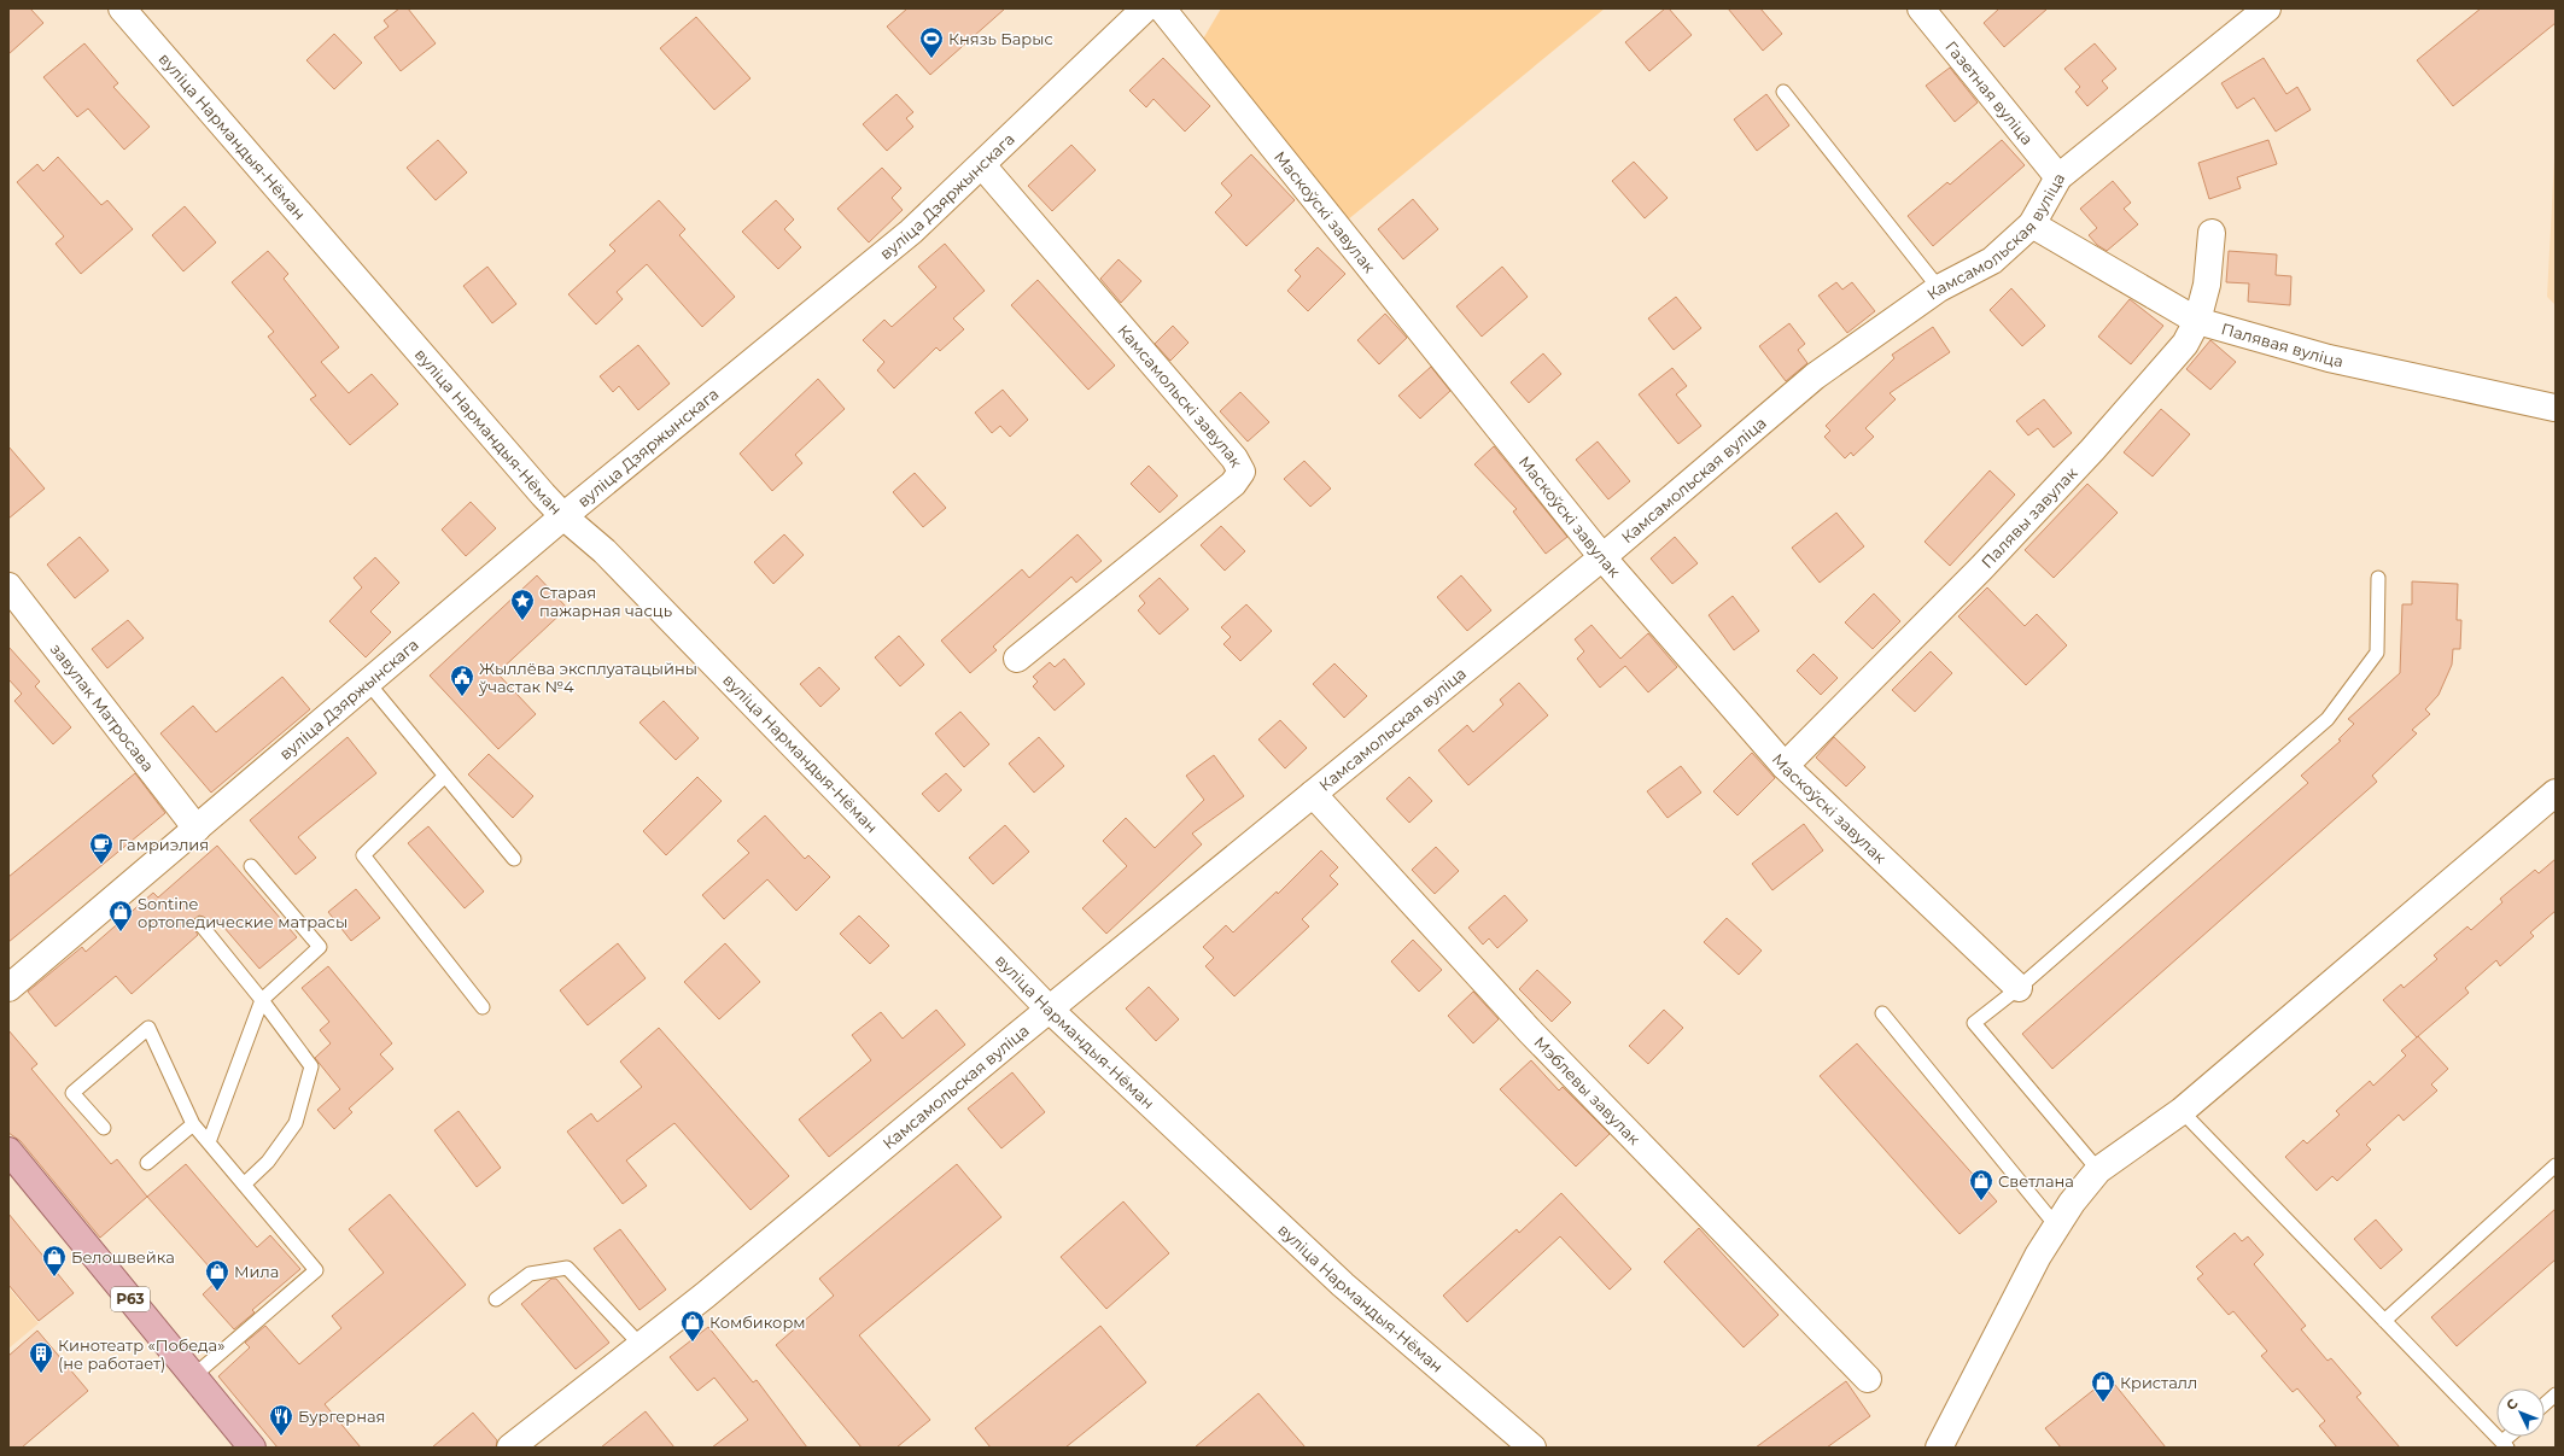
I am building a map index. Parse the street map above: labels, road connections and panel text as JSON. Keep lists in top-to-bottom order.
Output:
{
  "streets": {
    "main road": ["Р63"],
    "street": [
      "Газетная вуліца",
      "вуліца Нармандыя-Нёман",
      "вуліца Дзяржынскага",
      "Маскоўскі завулак",
      "Камсамольская вуліца",
      "Палявая вуліца",
      "Камсамольскі завулак",
      "Палявы завулак",
      "завулак Матросава",
      "Мэблевы завулак"
    ]
  },
  "crossings": [
    ["Газетная вуліца", "Камсамольская вуліца"],
    ["вуліца Нармандыя-Нёман", "вуліца Дзяржынскага"],
    ["вуліца Нармандыя-Нёман", "Камсамольская вуліца"],
    ["вуліца Дзяржынскага", "Камсамольскі завулак"],
    ["вуліца Дзяржынскага", "завулак Матросава"],
    ["Маскоўскі завулак", "Камсамольская вуліца"],
    ["Маскоўскі завулак", "Палявы завулак"],
    ["Камсамольская вуліца", "Палявая вуліца"],
    ["Камсамольская вуліца", "Мэблевы завулак"],
    ["Палявая вуліца", "Палявы завулак"]
  ],
  "places": {
    "sports": ["Князь Барыс"],
    "place": ["Старая пажарная часць"],
    "public building": ["Жыллёва эксплуатацыйны ўчастак №4"],
    "cafe": ["Гамриэлия"],
    "shop": [
      "Sontine ортопедические матрасы",
      "Светлана",
      "Белошвейка",
      "Мила",
      "Комбикорм",
      "Кристалл"
    ],
    "building": ["Кинотеатр «Победа» (не работает)"],
    "restaurant": ["Бургерная"]
  },
  "north": "top left"
}
